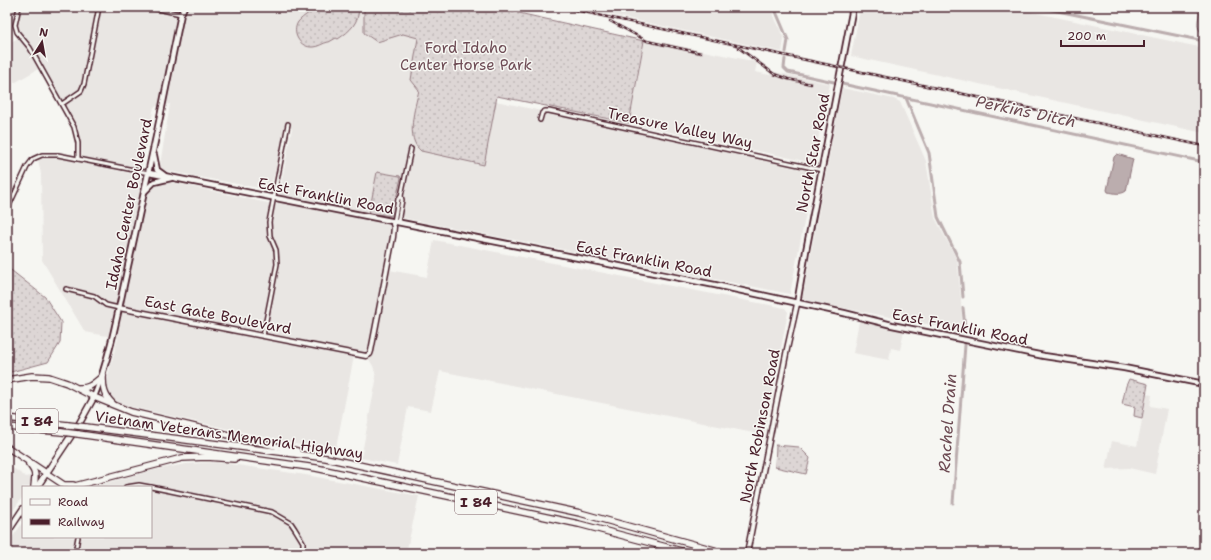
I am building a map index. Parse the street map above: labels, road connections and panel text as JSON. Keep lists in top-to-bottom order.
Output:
{
  "streets": {
    "highway": ["I 84", "Vietnam Veterans Memorial Highway"],
    "main road": ["North Star Road", "East Franklin Road", "Idaho Center Boulevard"],
    "street": ["Treasure Valley Way", "East Gate Boulevard", "North Robinson Road"]
  },
  "crossings": [
    ["Treasure Valley Way", "North Star Road"],
    ["North Star Road", "East Franklin Road"],
    ["North Star Road", "North Robinson Road"],
    ["East Franklin Road", "Idaho Center Boulevard"],
    ["East Franklin Road", "East Gate Boulevard"],
    ["East Franklin Road", "North Robinson Road"],
    ["Idaho Center Boulevard", "East Gate Boulevard"]
  ],
  "water": ["Perkins Ditch", "Rachel Drain"],
  "parks": ["Ford Idaho Center Horse Park"],
  "legend": ["Road", "Railway"],
  "scale_bar": "200 m",
  "north": "top"
}
